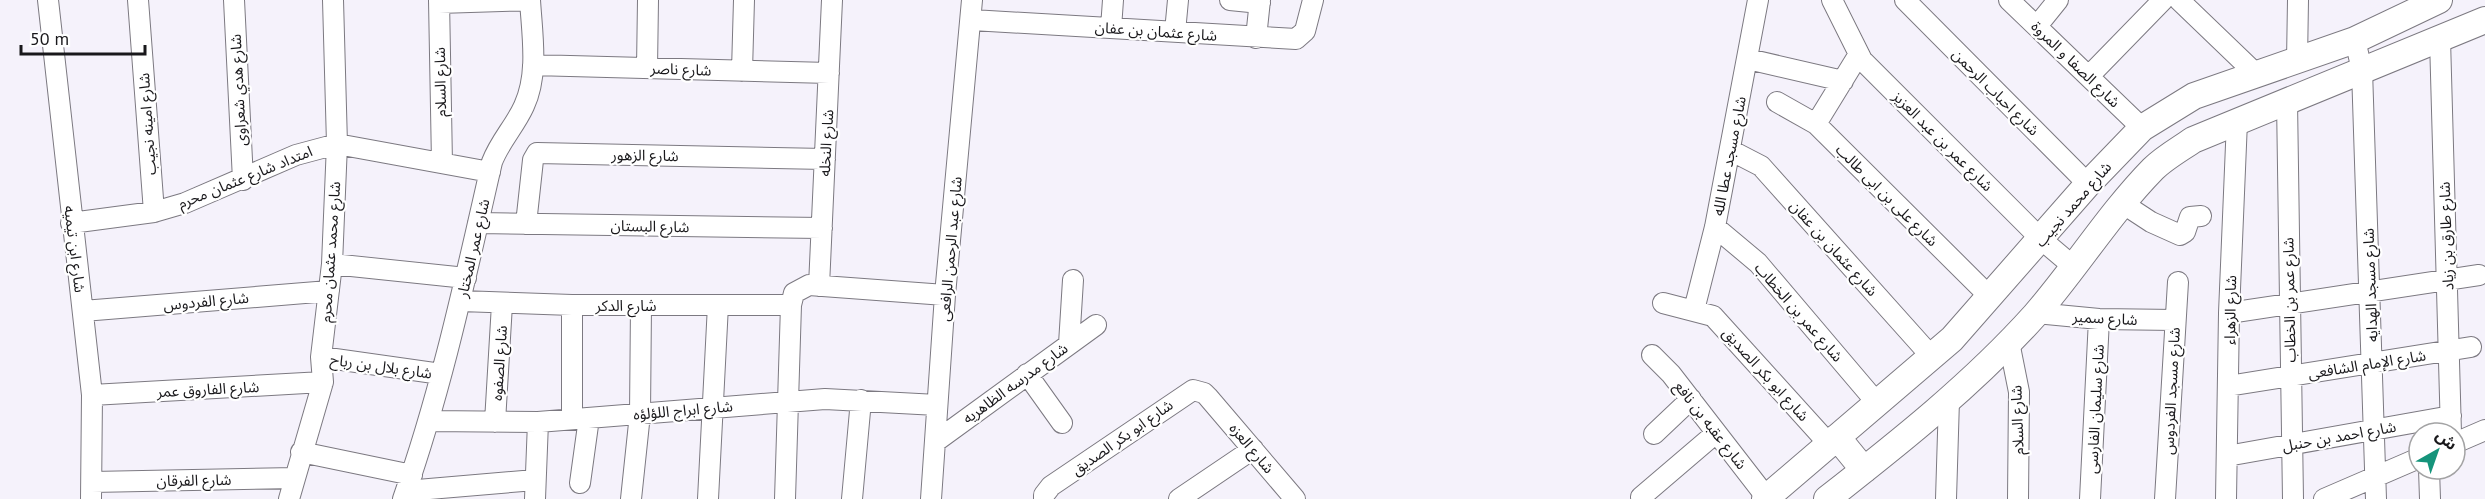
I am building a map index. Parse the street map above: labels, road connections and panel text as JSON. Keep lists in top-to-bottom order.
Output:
{
  "streets": {
    "main road": ["شارع محمد نجيب"],
    "street": [
      "شارع عثمان بن عفان",
      "شارع الصفا و المروة",
      "شارع ناصر",
      "شارع السلام",
      "شارع هدي شعراوى",
      "شارع احباب الرحمن",
      "شارع امينه نجيب",
      "شارع عمر بن عبد العزيز",
      "شارع النخله",
      "شارع الزهور",
      "شارع مسجد عطا الله",
      "امتداد شارع عثمان محرم",
      "شارع على بن ابى طالب",
      "شارع البستان",
      "شارع طارق بن زياد",
      "شارع عمر المختار",
      "شارع ابن تيميه",
      "شارع عبد الرحمن الرافعى",
      "شارع محمد عثمان محرم",
      "شارع مسجد الهدايه",
      "شارع عمر بن الخطاب",
      "شارع الفردوس",
      "شارع الدكر",
      "شارع الزهراء",
      "شارع سمير",
      "شارع الصفوه",
      "شارع الإمام الشافعى",
      "شارع بلال بن رباح",
      "شارع ابو بكر الصديق",
      "شارع مدرسه الظاهريه",
      "شارع الفاروق عمر",
      "شارع مسجد الفردوس",
      "شارع سليمان الفارسى",
      "شارع ابراج اللؤلؤه",
      "شارع عقبه بن نافع",
      "شارع احمد بن حنبل",
      "شارع العزه",
      "شارع الفرقان"
    ]
  },
  "crossings": [
    ["شارع عثمان بن عفان", "شارع مسجد عطا الله"],
    ["شارع عثمان بن عفان", "شارع محمد نجيب"],
    ["شارع عثمان بن عفان", "شارع عبد الرحمن الرافعى"],
    ["شارع الصفا و المروة", "شارع محمد نجيب"],
    ["شارع ناصر", "شارع النخله"],
    ["شارع ناصر", "شارع عمر المختار"],
    ["شارع السلام", "امتداد شارع عثمان محرم"],
    ["شارع هدي شعراوى", "امتداد شارع عثمان محرم"],
    ["شارع احباب الرحمن", "شارع محمد نجيب"],
    ["شارع امينه نجيب", "امتداد شارع عثمان محرم"],
    ["شارع عمر بن عبد العزيز", "شارع محمد نجيب"],
    ["شارع النخله", "شارع الزهور"],
    ["شارع النخله", "شارع البستان"],
    ["شارع الزهور", "شارع البستان"],
    ["شارع مسجد عطا الله", "شارع عمر بن الخطاب"],
    ["شارع مسجد عطا الله", "شارع ابو بكر الصديق"],
    ["امتداد شارع عثمان محرم", "شارع عمر المختار"],
    ["امتداد شارع عثمان محرم", "شارع ابن تيميه"],
    ["امتداد شارع عثمان محرم", "شارع محمد عثمان محرم"],
    ["شارع على بن ابى طالب", "شارع محمد نجيب"],
    ["شارع محمد نجيب", "شارع مسجد الهدايه"],
    ["شارع محمد نجيب", "شارع عمر بن الخطاب"],
    ["شارع محمد نجيب", "شارع ابو بكر الصديق"],
    ["شارع محمد نجيب", "شارع عقبه بن نافع"],
    ["شارع البستان", "شارع عمر المختار"],
    ["شارع طارق بن زياد", "شارع الإمام الشافعى"],
    ["شارع عمر المختار", "شارع الدكر"],
    ["شارع عمر المختار", "شارع بلال بن رباح"],
    ["شارع عمر المختار", "شارع ابراج اللؤلؤه"],
    ["شارع ابن تيميه", "شارع الفردوس"],
    ["شارع ابن تيميه", "شارع الفاروق عمر"],
    ["شارع ابن تيميه", "شارع الفرقان"],
    ["شارع عبد الرحمن الرافعى", "شارع مدرسه الظاهريه"],
    ["شارع عبد الرحمن الرافعى", "شارع ابراج اللؤلؤه"],
    ["شارع محمد عثمان محرم", "شارع الفردوس"],
    ["شارع محمد عثمان محرم", "شارع بلال بن رباح"],
    ["شارع محمد عثمان محرم", "شارع الفاروق عمر"],
    ["شارع محمد عثمان محرم", "شارع الفرقان"],
    ["شارع مسجد الهدايه", "شارع الإمام الشافعى"],
    ["شارع مسجد الهدايه", "شارع احمد بن حنبل"],
    ["شارع عمر بن الخطاب", "شارع الإمام الشافعى"],
    ["شارع عمر بن الخطاب", "شارع احمد بن حنبل"],
    ["شارع الدكر", "شارع الصفوه"],
    ["شارع الزهراء", "شارع الإمام الشافعى"],
    ["شارع الزهراء", "شارع احمد بن حنبل"],
    ["شارع سمير", "شارع مسجد الفردوس"],
    ["شارع سمير", "شارع سليمان الفارسى"],
    ["شارع الصفوه", "شارع ابراج اللؤلؤه"],
    ["شارع ابو بكر الصديق", "شارع العزه"]
  ],
  "scale_bar": "50 m",
  "north": "top right"
}
